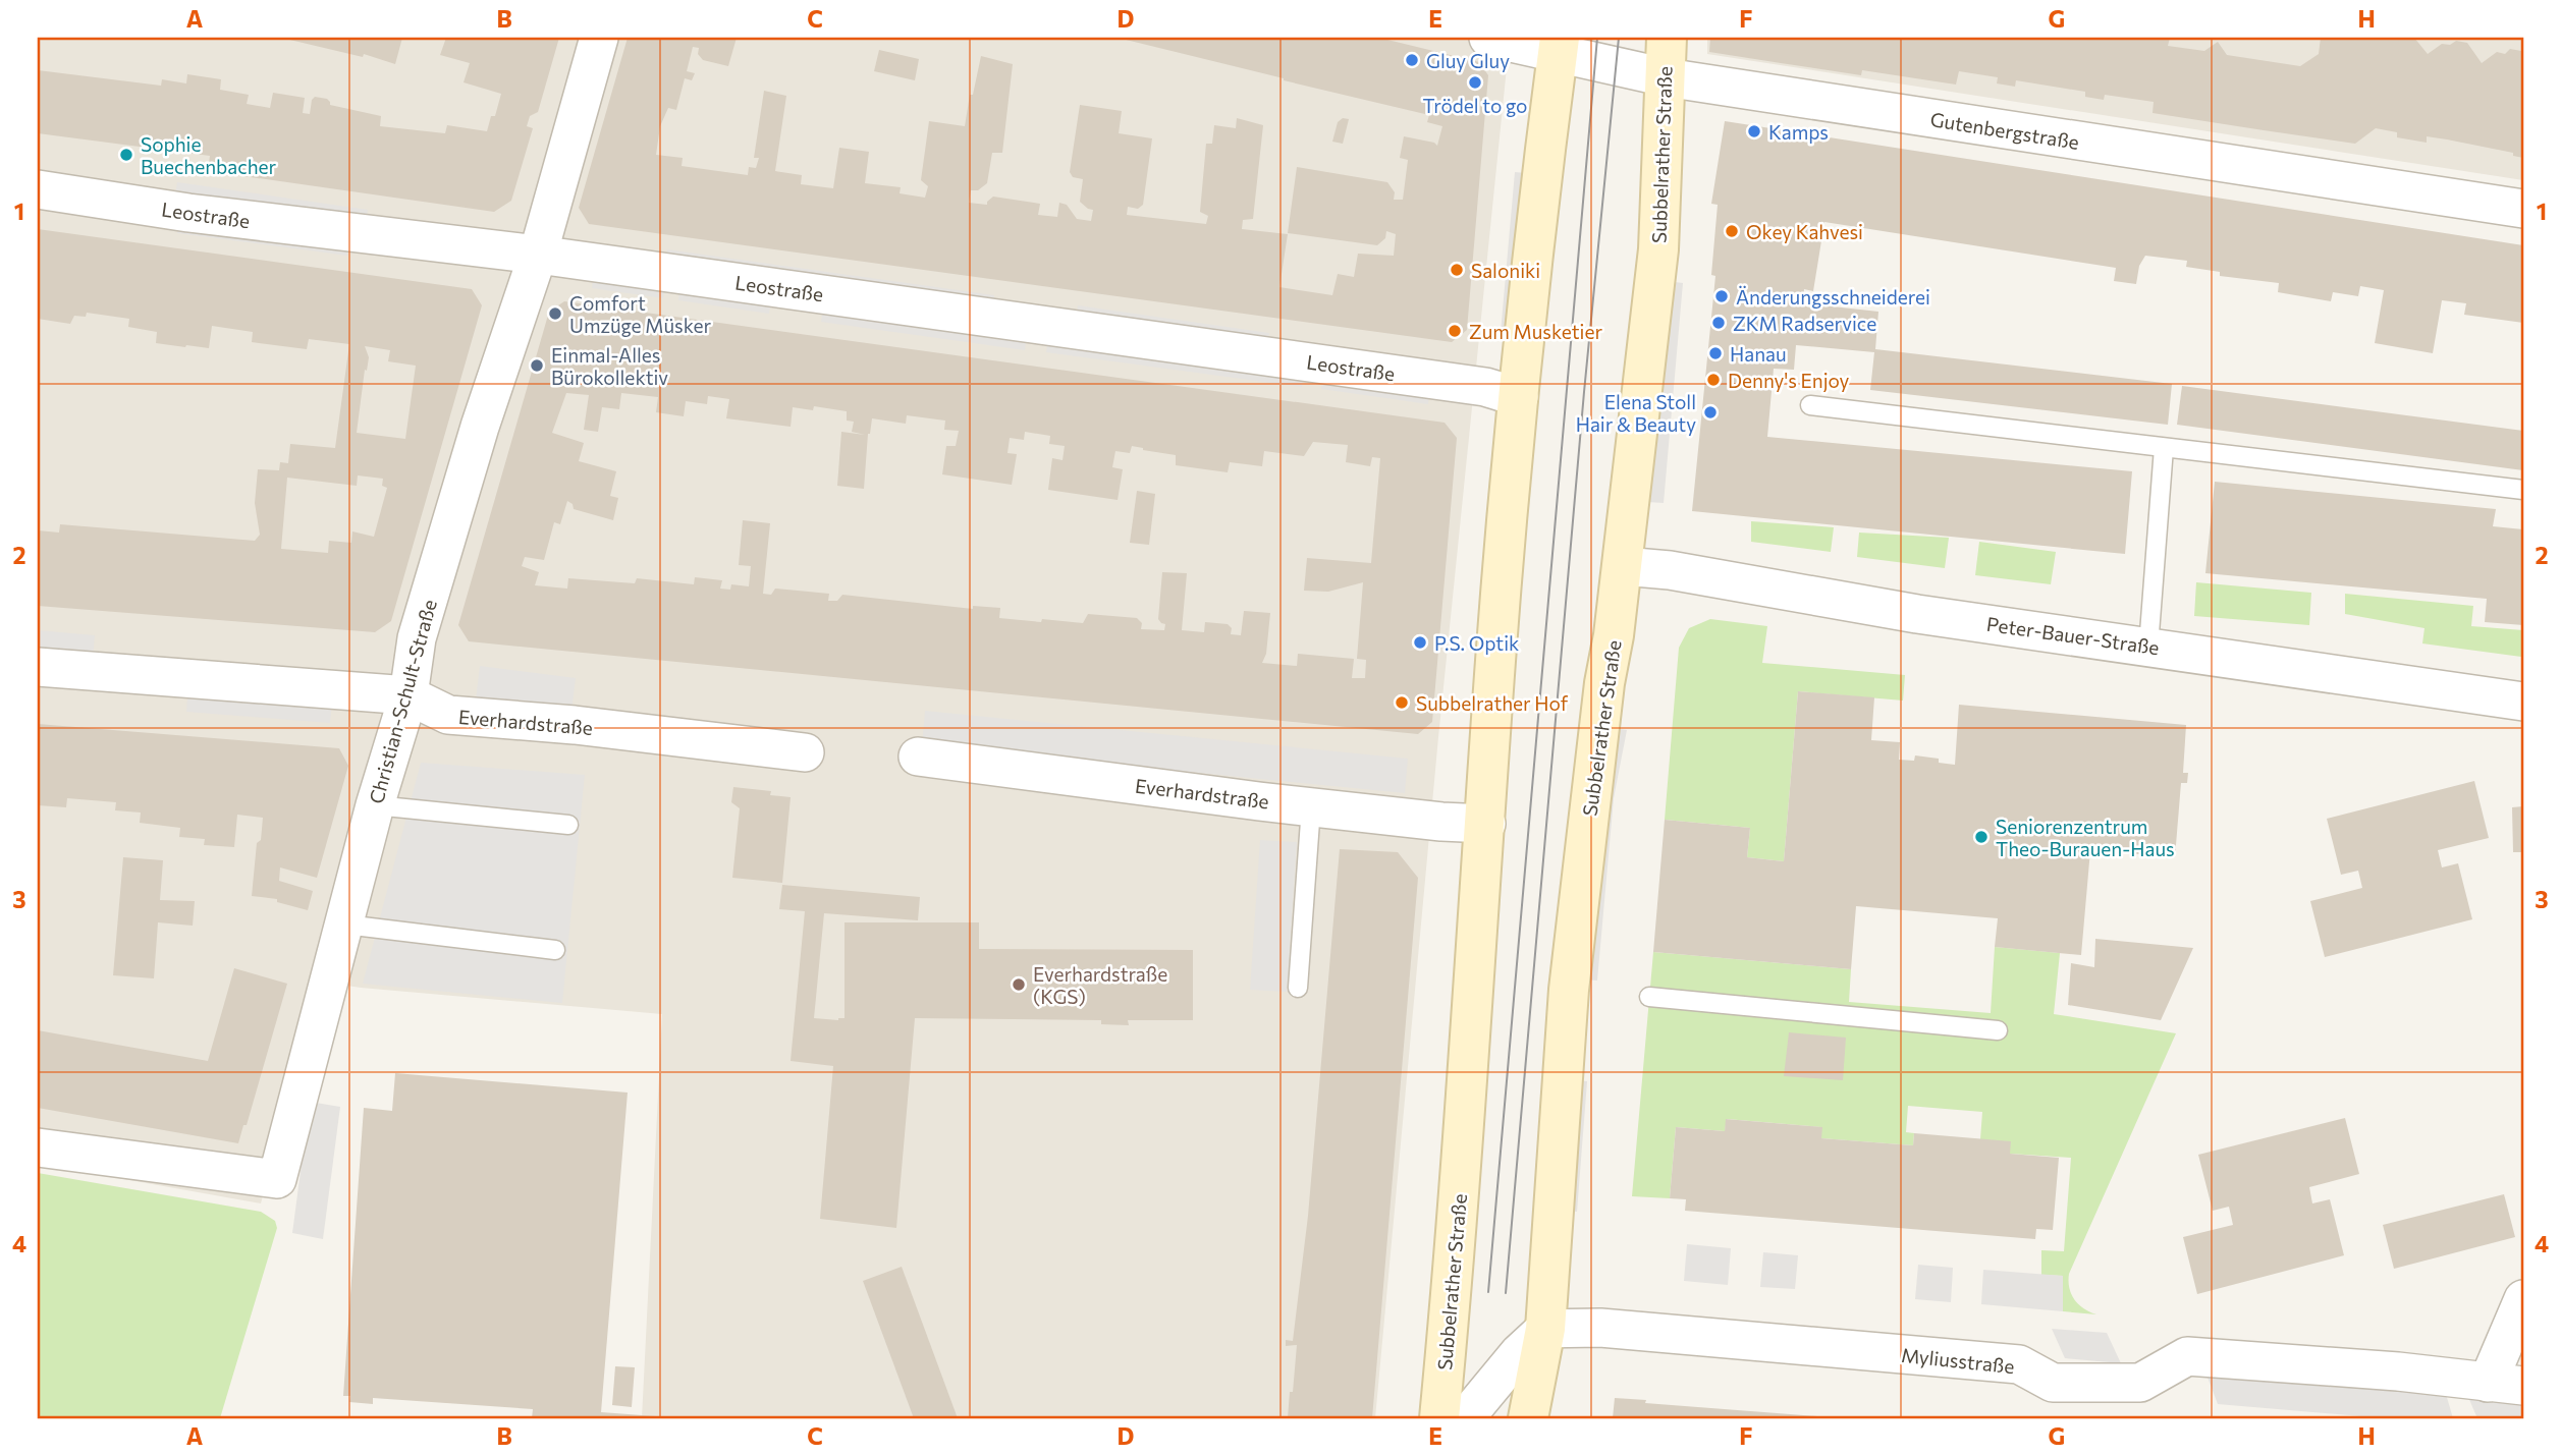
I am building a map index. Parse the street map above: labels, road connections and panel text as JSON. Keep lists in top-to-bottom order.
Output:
{
  "streets": {
    "main road": ["Subbelrather Straße"],
    "street": [
      "Gutenbergstraße",
      "Leostraße",
      "Peter-Bauer-Straße",
      "Christian-Schult-Straße",
      "Everhardstraße",
      "Myliusstraße"
    ]
  },
  "crossings": [
    ["Gutenbergstraße", "Subbelrather Straße"],
    ["Subbelrather Straße", "Leostraße"],
    ["Subbelrather Straße", "Peter-Bauer-Straße"],
    ["Subbelrather Straße", "Everhardstraße"],
    ["Subbelrather Straße", "Myliusstraße"],
    ["Leostraße", "Christian-Schult-Straße"],
    ["Christian-Schult-Straße", "Everhardstraße"]
  ],
  "places": [
    "Gluy Gluy",
    "Trödel to go",
    "Kamps",
    "Sophie Buechenbacher",
    "Okey Kahvesi",
    "Saloniki",
    "Änderungsschneiderei",
    "Comfort Umzüge Müsker",
    "ZKM Radservice",
    "Zum Musketier",
    "Hanau",
    "Einmal-Alles Bürokollektiv",
    "Denny's Enjoy",
    "Elena Stoll Hair & Beauty",
    "P.S. Optik",
    "Subbelrather Hof",
    "Seniorenzentrum Theo-Burauen-Haus",
    "Everhardstraße (KGS)"
  ],
  "grid": {
    "columns": [
      "A",
      "B",
      "C",
      "D",
      "E",
      "F",
      "G",
      "H"
    ],
    "rows": [
      "1",
      "2",
      "3",
      "4"
    ]
  }
}
